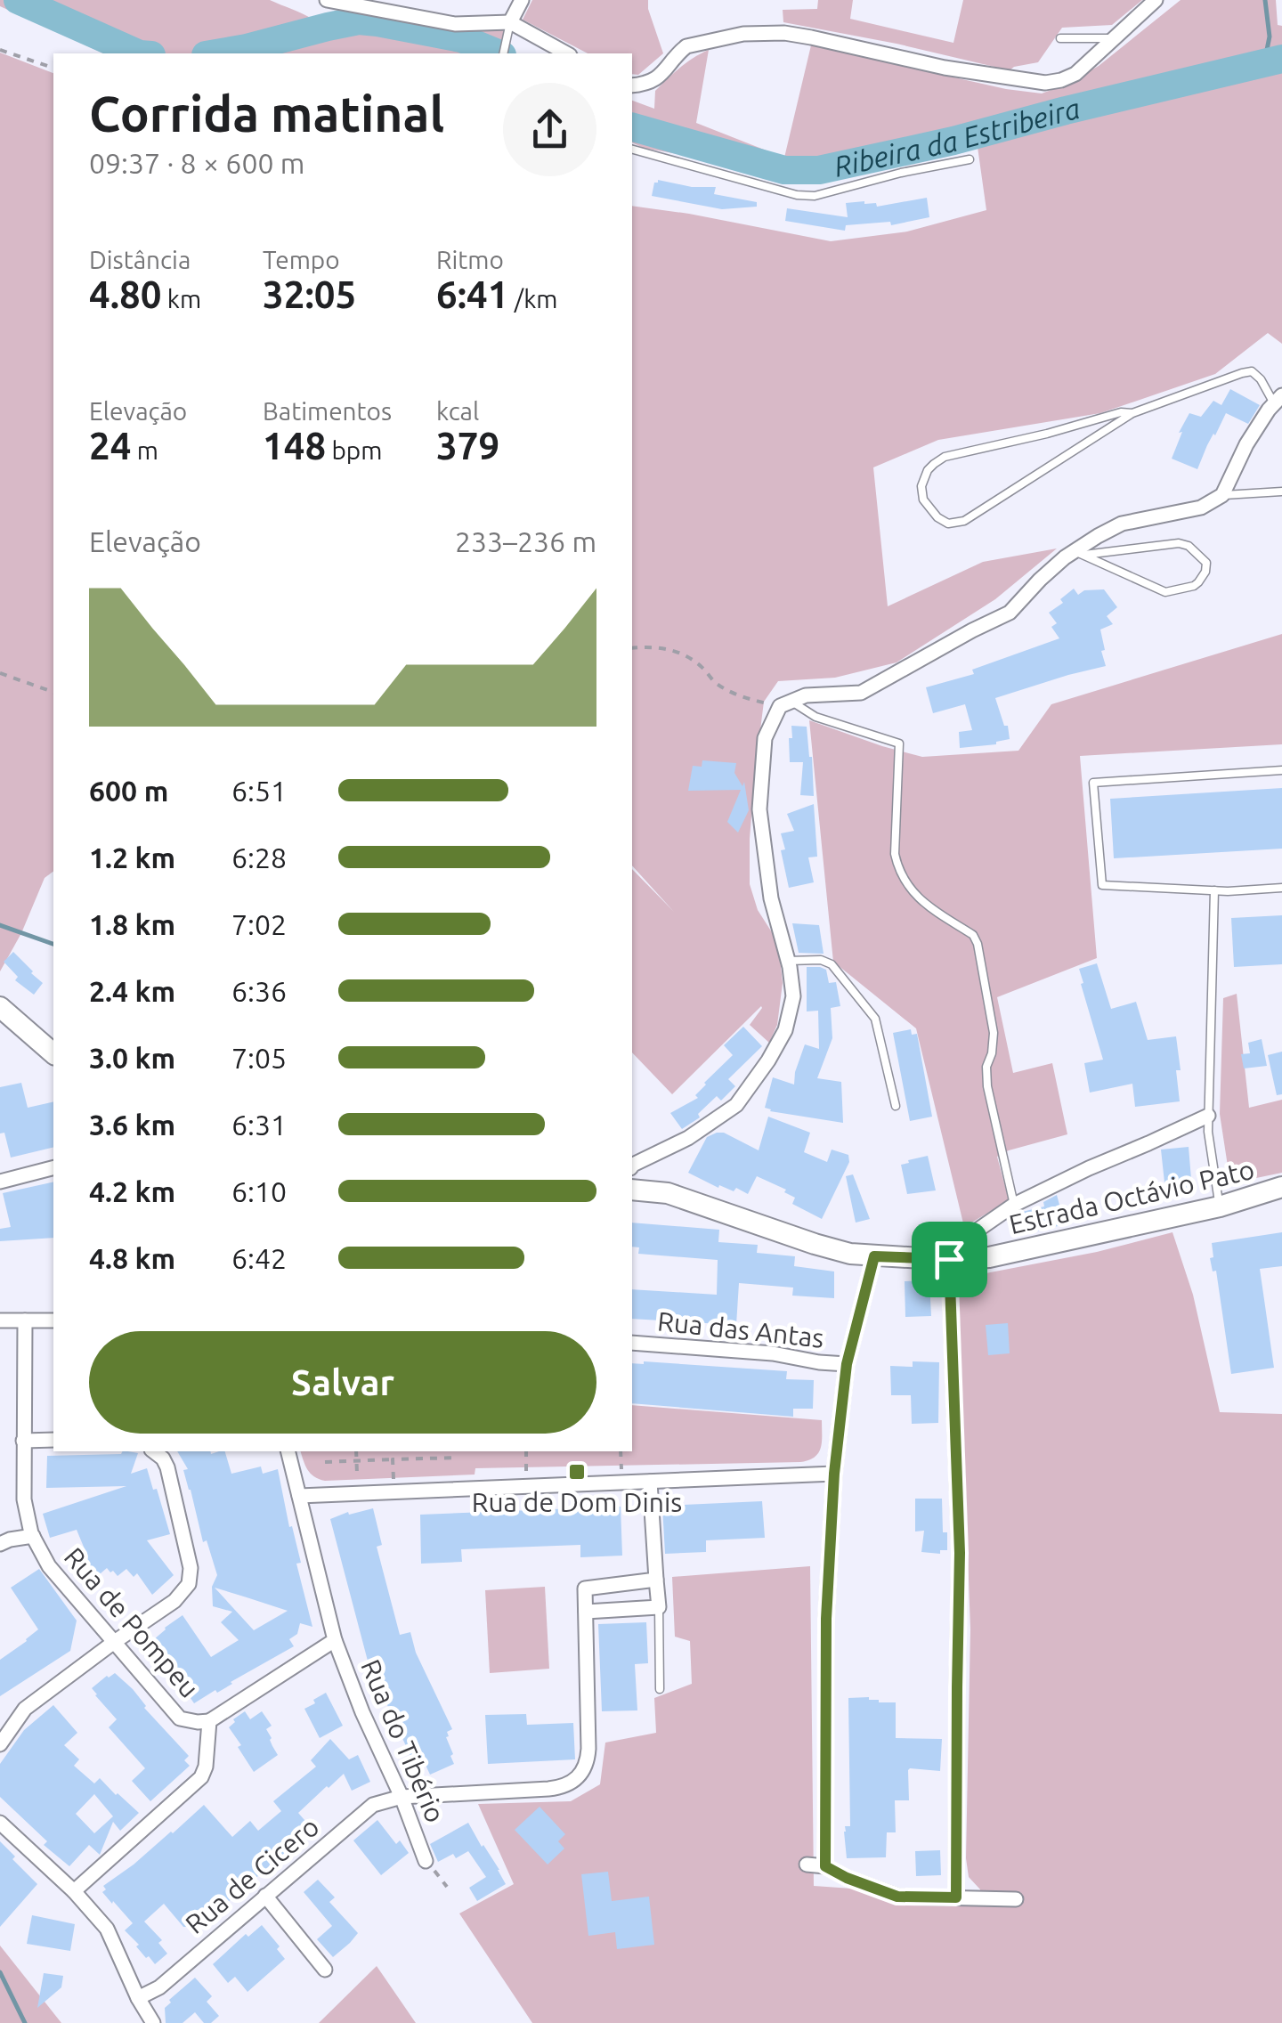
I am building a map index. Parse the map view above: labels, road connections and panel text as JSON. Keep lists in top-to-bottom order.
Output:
{
  "streets": {
    "street": [
      "Estrada Octávio Pato",
      "Rua das Antas",
      "Rua de Pompeu",
      "Rua do Tibério",
      "Rua de Cicero"
    ]
  },
  "crossings": [
    ["Rua do Tibério", "Rua de Cicero"]
  ],
  "water": ["Ribeira da Estribeira"],
  "places": {
    "transit": ["Rua de Dom Dinis"]
  },
  "page": {
    "heading": ["Corrida matinal", "09:37 · 8 × 600 m"],
    "stats": [
      ["Distância", "4.80 km"],
      ["Tempo", "32:05"],
      ["Ritmo", "6:41 /km"],
      ["Elevação", "24 m"],
      ["Batimentos", "148 bpm"],
      ["kcal", "379"]
    ],
    "chart": ["Elevação", "233–236 m"],
    "list": [
      {
        "name": "600 m",
        "note": "6:51"
      },
      {
        "name": "1.2 km",
        "note": "6:28"
      },
      {
        "name": "1.8 km",
        "note": "7:02"
      },
      {
        "name": "2.4 km",
        "note": "6:36"
      },
      {
        "name": "3.0 km",
        "note": "7:05"
      },
      {
        "name": "3.6 km",
        "note": "6:31"
      },
      {
        "name": "4.2 km",
        "note": "6:10"
      },
      {
        "name": "4.8 km",
        "note": "6:42"
      }
    ],
    "buttons": "Salvar"
  }
}
